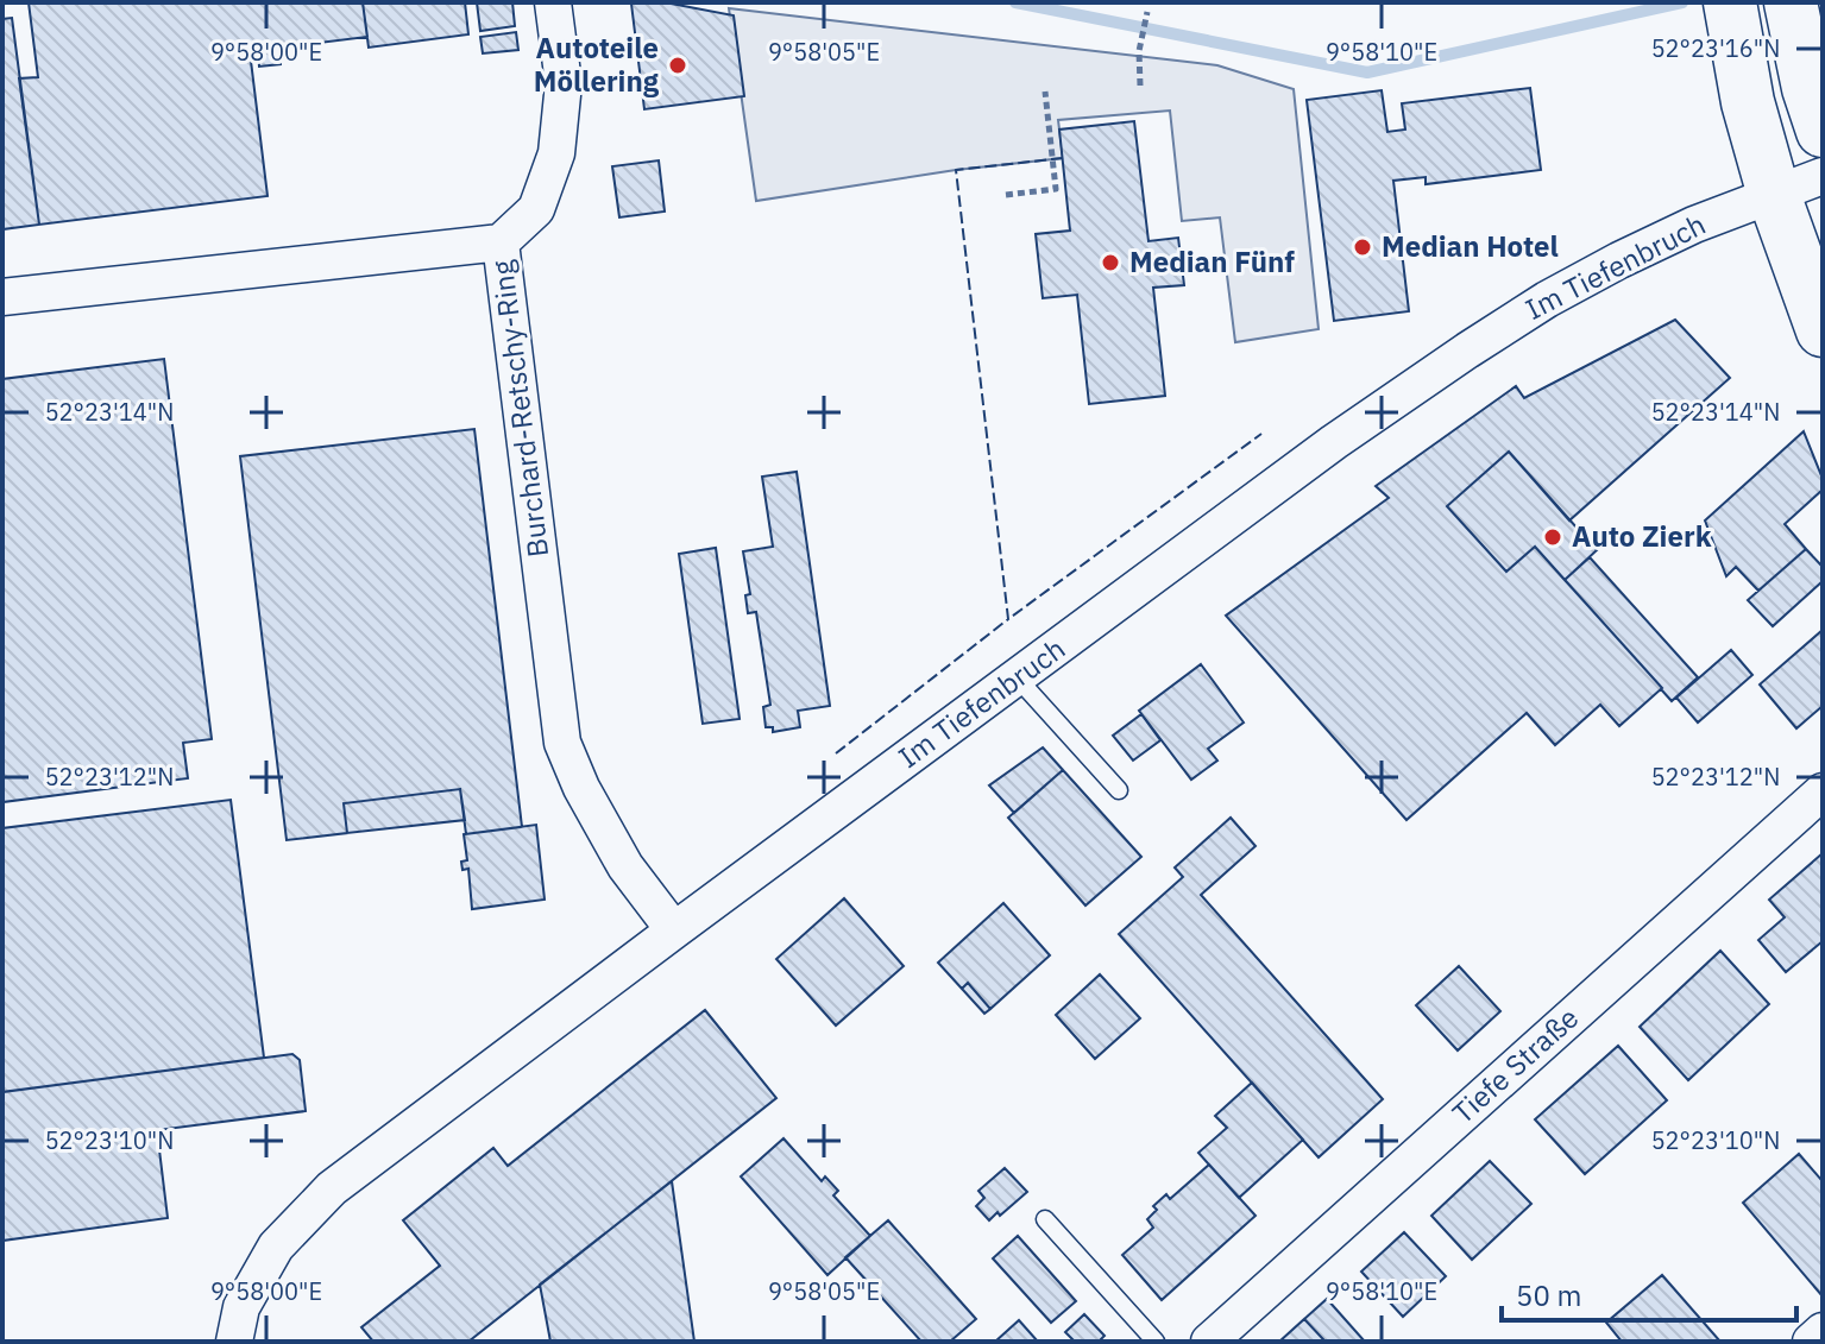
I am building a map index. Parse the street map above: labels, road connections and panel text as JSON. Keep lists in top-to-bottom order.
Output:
{
  "streets": {
    "street": ["Im Tiefenbruch", "Burchard-Retschy-Ring", "Tiefe Straße"]
  },
  "crossings": [
    ["Im Tiefenbruch", "Burchard-Retschy-Ring"]
  ],
  "places": [
    "Autoteile Möllering",
    "Median Hotel",
    "Median Fünf",
    "Auto Zierk"
  ],
  "scale_bar": "50 m",
  "coordinates": [
    "52°23'16\"N",
    "9°58'00\"E",
    "9°58'05\"E",
    "9°58'10\"E",
    "52°23'14\"N",
    "52°23'12\"N",
    "52°23'10\"N"
  ]
}
